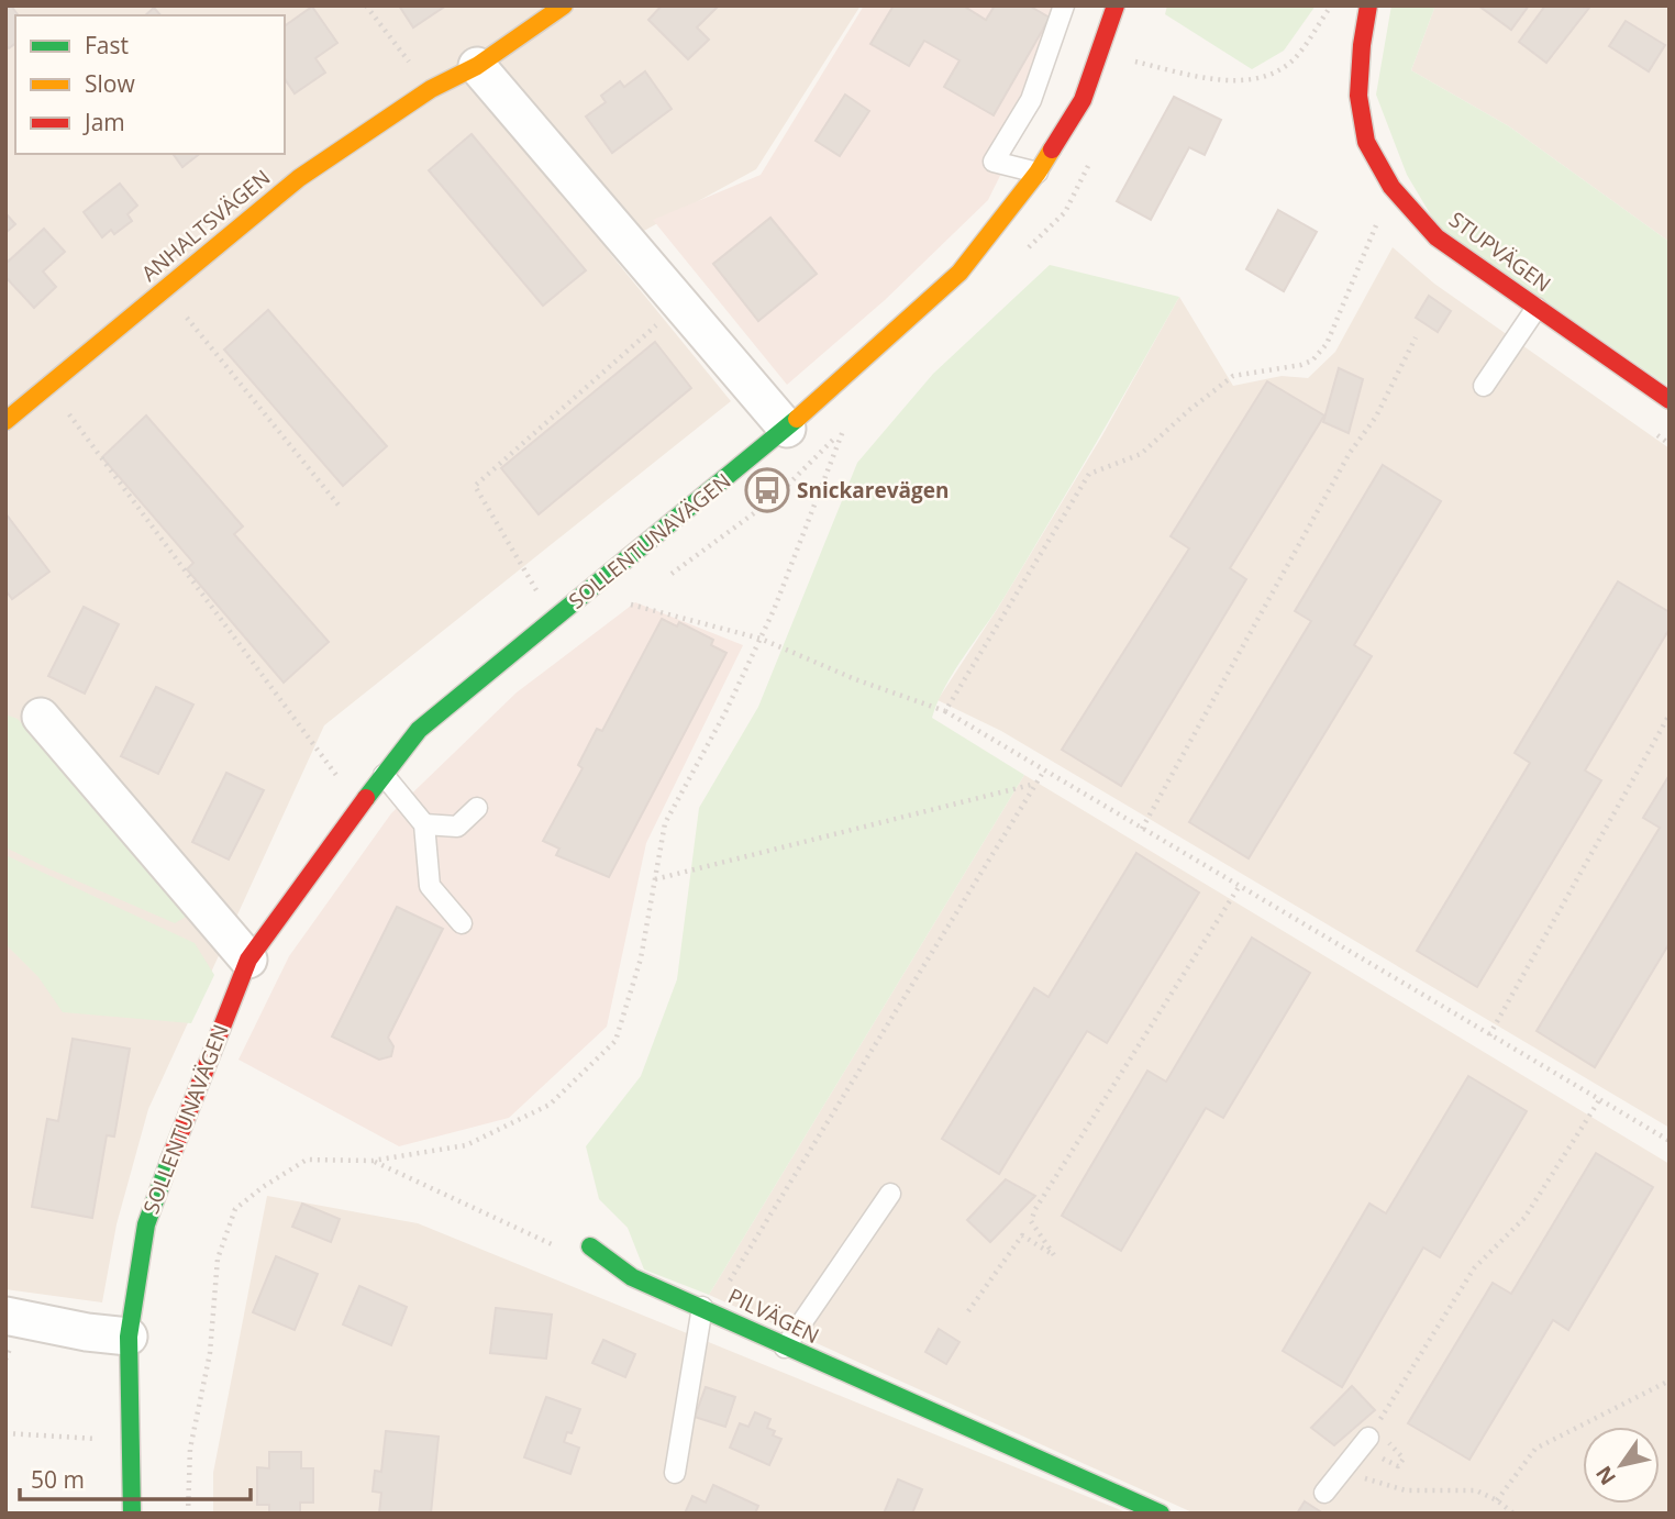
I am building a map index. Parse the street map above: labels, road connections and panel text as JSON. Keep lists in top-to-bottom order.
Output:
{
  "streets": {
    "street": [
      "ANHALTSVÄGEN",
      "STUPVÄGEN",
      "SOLLENTUNAVÄGEN",
      "PILVÄGEN"
    ]
  },
  "places": {
    "bus stop": ["Snickarevägen"]
  },
  "legend": ["Fast", "Slow", "Jam"],
  "scale_bar": "50 m",
  "north": "bottom left"
}
